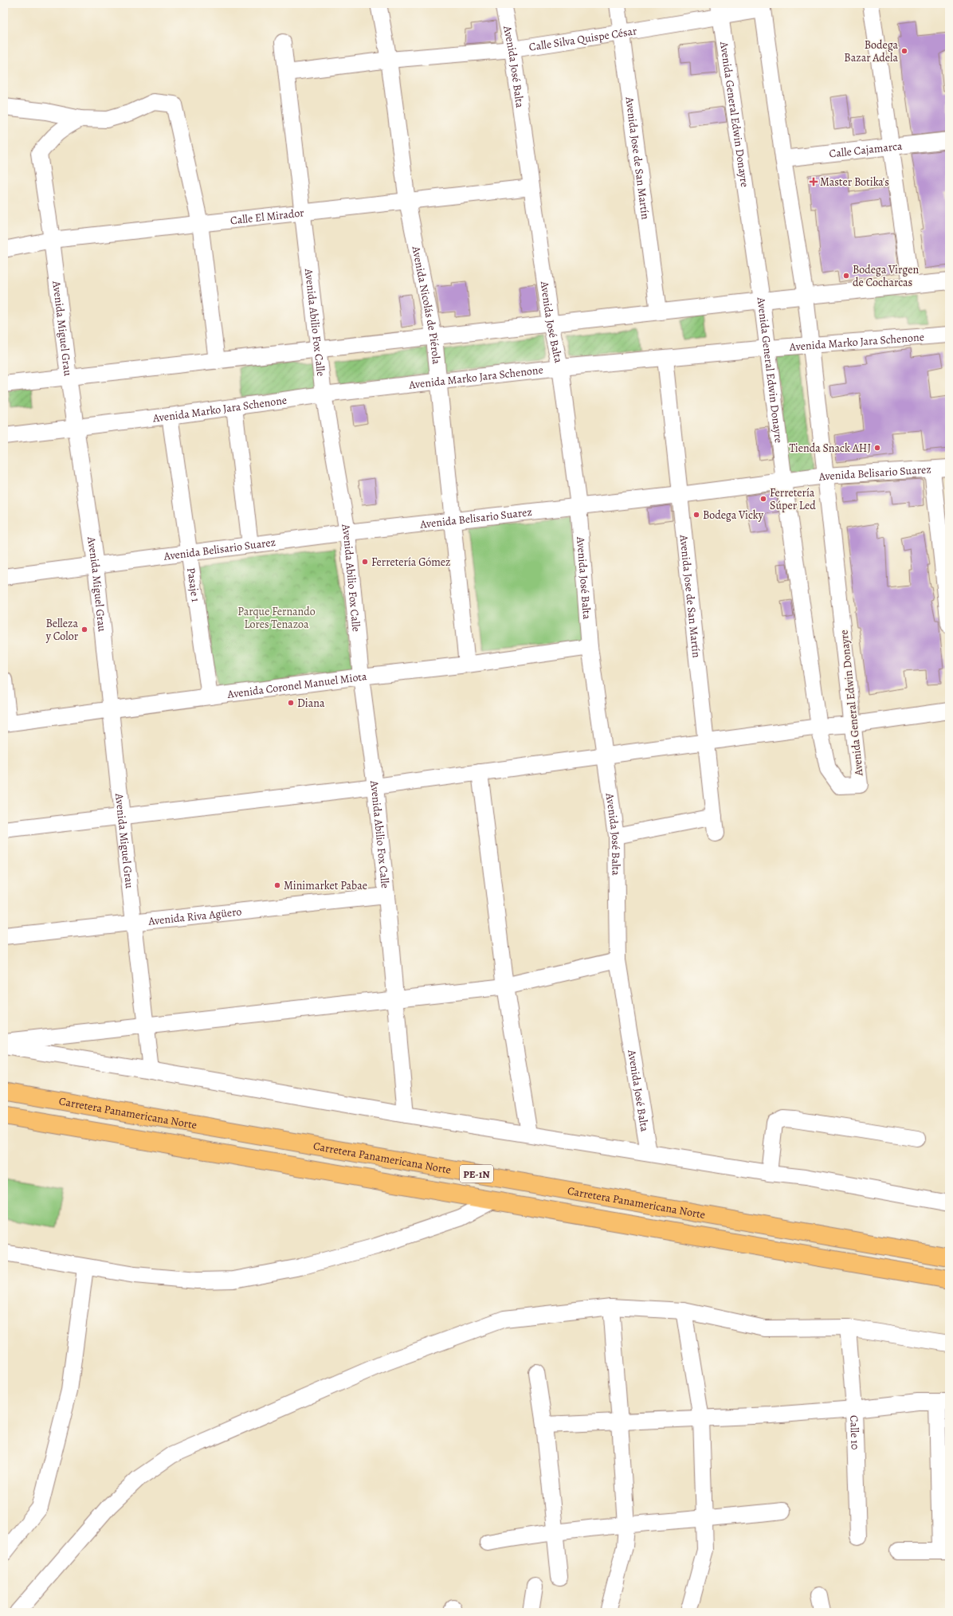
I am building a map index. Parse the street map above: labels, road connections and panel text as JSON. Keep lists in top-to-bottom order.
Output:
{
  "streets": {
    "highway": ["Carretera Panamericana Norte", "PE-1N"],
    "street": [
      "Calle Silva Quispe César",
      "Avenida José Balta",
      "Avenida General Edwin Donayre",
      "Calle Cajamarca",
      "Avenida Jose de San Martín",
      "Calle El Mirador",
      "Avenida Nicolás de Piérola",
      "Avenida Abilio Fox Calle",
      "Avenida Miguel Grau",
      "Avenida Marko Jara Schenone",
      "Avenida Belisario Suarez",
      "Pasaje 1",
      "Avenida Coronel Manuel Miota",
      "Avenida Riva Agüero",
      "Calle 10"
    ]
  },
  "crossings": [
    ["Calle Silva Quispe César", "Avenida José Balta"],
    ["Calle Silva Quispe César", "Avenida General Edwin Donayre"],
    ["Calle Silva Quispe César", "Avenida Jose de San Martín"],
    ["Calle Silva Quispe César", "Avenida Nicolás de Piérola"],
    ["Calle Silva Quispe César", "Avenida Abilio Fox Calle"],
    ["Avenida José Balta", "Calle El Mirador"],
    ["Avenida José Balta", "Avenida Marko Jara Schenone"],
    ["Avenida José Balta", "Avenida Belisario Suarez"],
    ["Avenida José Balta", "Avenida Coronel Manuel Miota"],
    ["Avenida General Edwin Donayre", "Calle Cajamarca"],
    ["Avenida General Edwin Donayre", "Avenida Marko Jara Schenone"],
    ["Avenida General Edwin Donayre", "Avenida Belisario Suarez"],
    ["Avenida Jose de San Martín", "Avenida Marko Jara Schenone"],
    ["Avenida Jose de San Martín", "Avenida Belisario Suarez"],
    ["Calle El Mirador", "Avenida Nicolás de Piérola"],
    ["Calle El Mirador", "Avenida Abilio Fox Calle"],
    ["Calle El Mirador", "Avenida Miguel Grau"],
    ["Avenida Nicolás de Piérola", "Avenida Marko Jara Schenone"],
    ["Avenida Nicolás de Piérola", "Avenida Belisario Suarez"],
    ["Avenida Nicolás de Piérola", "Avenida Coronel Manuel Miota"],
    ["Avenida Abilio Fox Calle", "Avenida Marko Jara Schenone"],
    ["Avenida Abilio Fox Calle", "Avenida Belisario Suarez"],
    ["Avenida Abilio Fox Calle", "Avenida Coronel Manuel Miota"],
    ["Avenida Abilio Fox Calle", "Avenida Riva Agüero"],
    ["Avenida Miguel Grau", "Avenida Marko Jara Schenone"],
    ["Avenida Miguel Grau", "Avenida Belisario Suarez"],
    ["Avenida Miguel Grau", "Avenida Coronel Manuel Miota"],
    ["Avenida Miguel Grau", "Avenida Riva Agüero"],
    ["Avenida Marko Jara Schenone", "Pasaje 1"],
    ["Avenida Belisario Suarez", "Pasaje 1"],
    ["Pasaje 1", "Avenida Coronel Manuel Miota"]
  ],
  "parks": ["Parque Fernando Lores Tenazoa"],
  "places": {
    "other": [
      "Bodega Bazar Adela",
      "Bodega Virgen de Cocharcas",
      "Tienda Snack AHJ",
      "Ferretería Súper Led",
      "Bodega Vicky",
      "Ferretería Gómez",
      "Belleza y Color",
      "Diana",
      "Minimarket Pabae"
    ],
    "health": ["Master Botika's"]
  }
}
